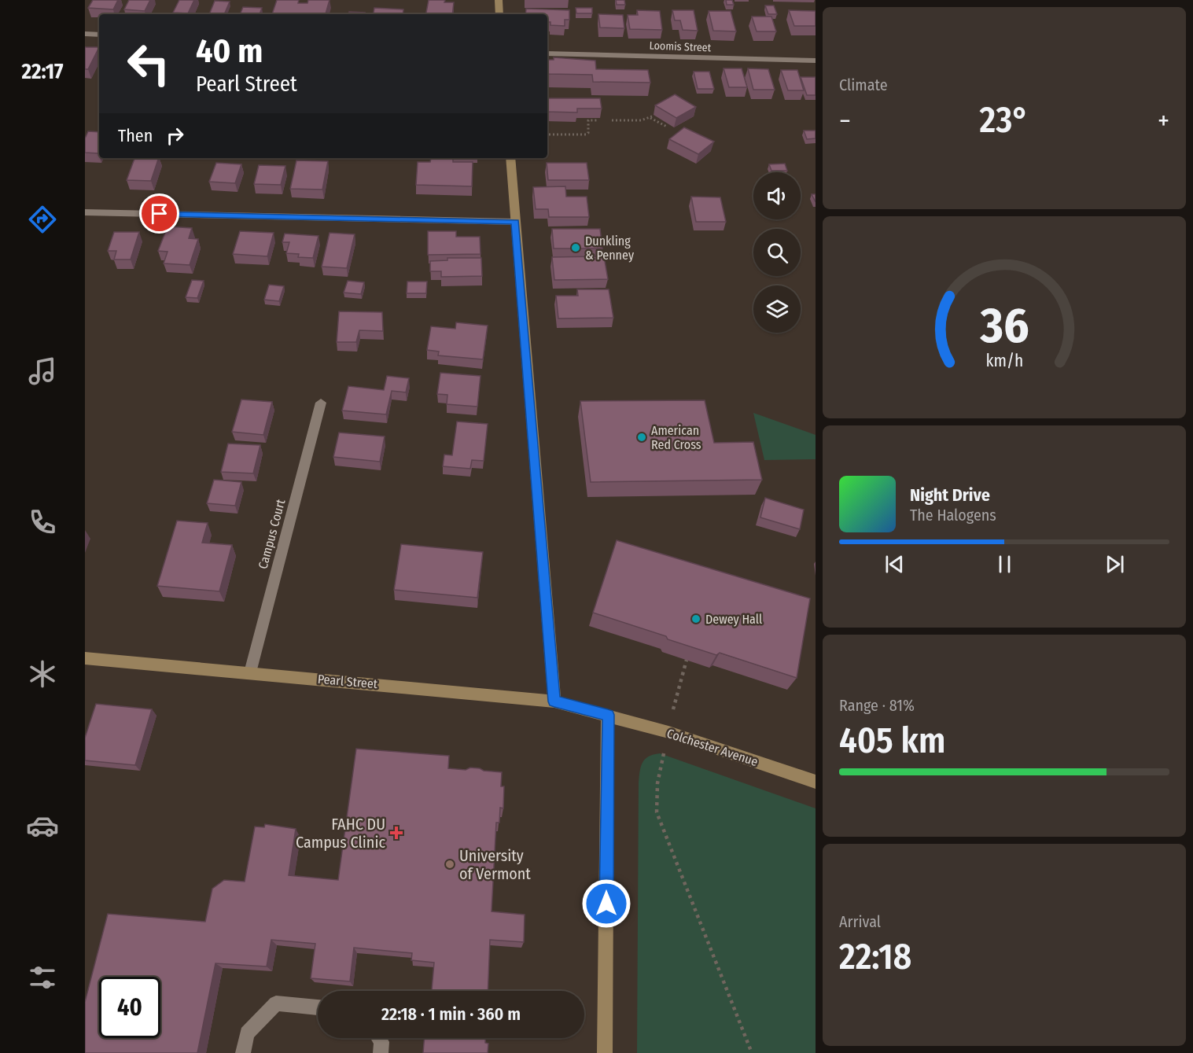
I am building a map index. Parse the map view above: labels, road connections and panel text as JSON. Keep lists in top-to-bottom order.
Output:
{
  "streets": {
    "street": [
      "Loomis Street",
      "Campus Court",
      "Pearl Street",
      "Colchester Avenue"
    ]
  },
  "crossings": [
    ["Campus Court", "Pearl Street"],
    ["Pearl Street", "Colchester Avenue"]
  ],
  "places": {
    "other": [
      "Dunkling & Penney",
      "American Red Cross",
      "Dewey Hall",
      "University of Vermont"
    ],
    "health": ["FAHC DU Campus Clinic"]
  },
  "page": {
    "tabs": "22:17",
    "tile": [
      "Climate",
      ["Range · 81%", "405 km"],
      ["Arrival", "22:18"]
    ],
    "turn": ["40 m", "Pearl Street"],
    "heat": ["−", "23°", "+"],
    "then": "Then",
    "song": ["Night Drive", "The Halogens"],
    "limit": "40",
    "trip": "22:18 · 1 min · 360 m",
    "gauge": ["36", "km/h"]
  }
}
